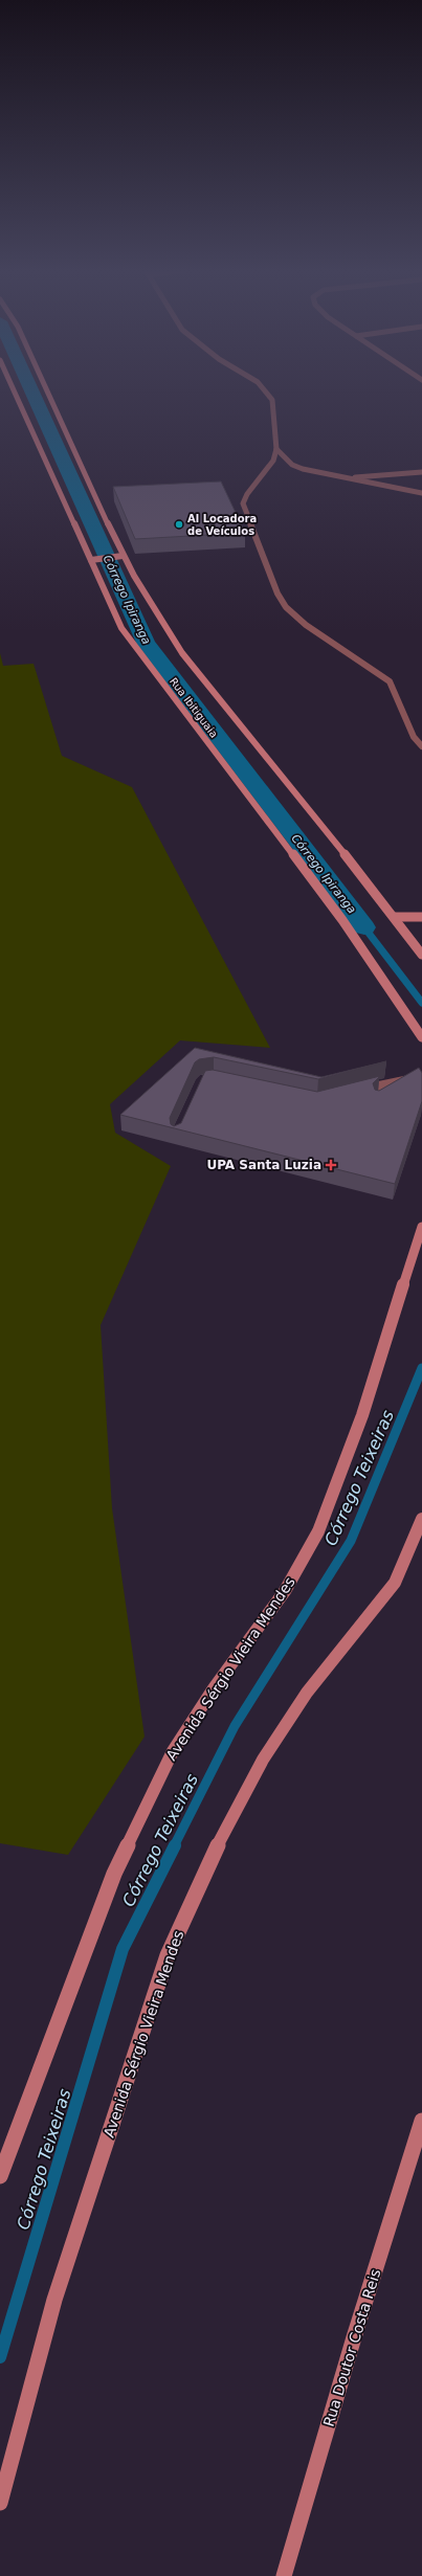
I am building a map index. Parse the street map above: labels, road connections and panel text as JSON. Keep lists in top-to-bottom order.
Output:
{
  "streets": {
    "main road": ["Rua Ibitiguaia", "Avenida Sérgio Vieira Mendes", "Rua Doutor Costa Reis"]
  },
  "water": ["Córrego Ipiranga", "Córrego Teixeiras"],
  "places": {
    "other": ["Al Locadora de Veículos"],
    "health": ["UPA Santa Luzia"]
  }
}
